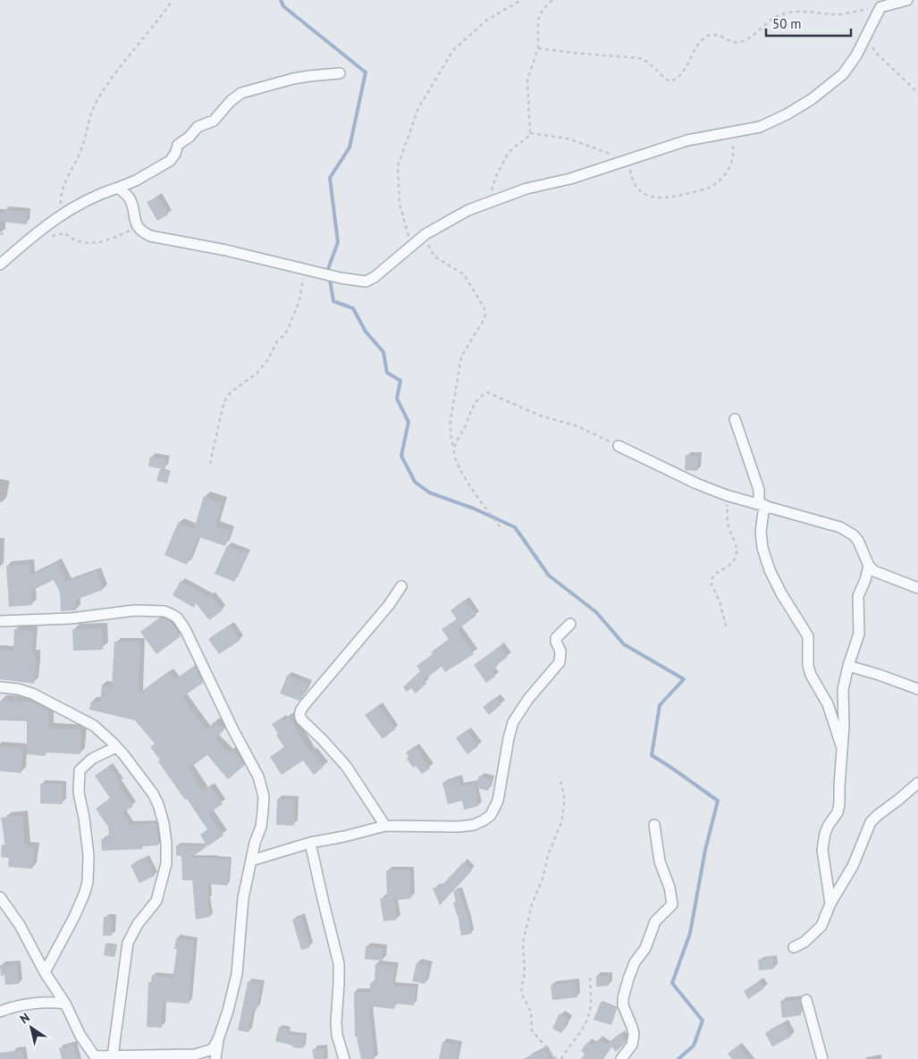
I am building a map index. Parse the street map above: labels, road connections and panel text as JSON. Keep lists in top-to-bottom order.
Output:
{
  "scale_bar": "50 m",
  "north": "top left"
}
